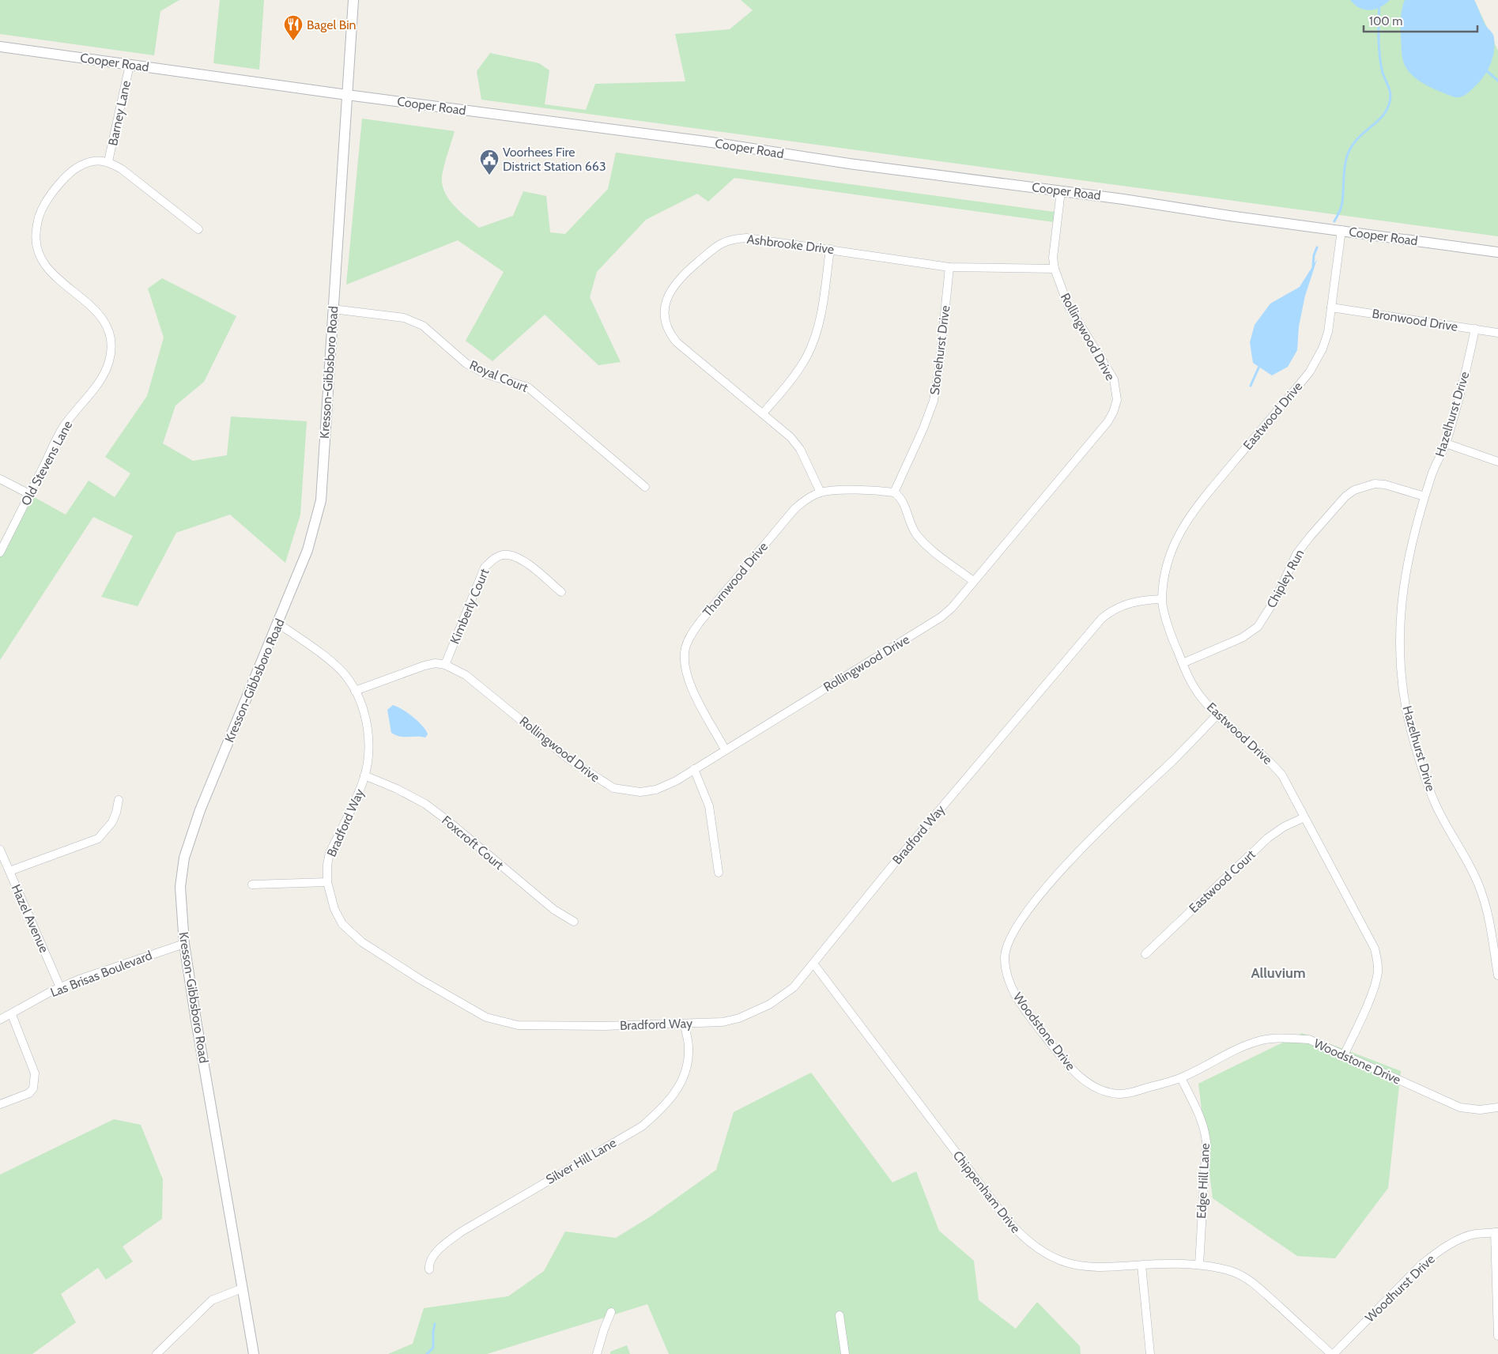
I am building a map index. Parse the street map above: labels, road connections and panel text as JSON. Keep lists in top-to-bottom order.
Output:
{
  "streets": {
    "street": [
      "Cooper Road",
      "Barney Lane",
      "Ashbrooke Drive",
      "Bronwood Drive",
      "Rollingwood Drive",
      "Stonehurst Drive",
      "Kresson-Gibbsboro Road",
      "Royal Court",
      "Hazelhurst Drive",
      "Eastwood Drive",
      "Old Stevens Lane",
      "Chipley Run",
      "Thornwood Drive",
      "Kimberly Court",
      "Bradford Way",
      "Foxcroft Court",
      "Eastwood Court",
      "Hazel Avenue",
      "Las Brisas Boulevard",
      "Woodstone Drive",
      "Silver Hill Lane",
      "Edge Hill Lane",
      "Chippenham Drive",
      "Woodhurst Drive"
    ]
  },
  "crossings": [
    ["Cooper Road", "Barney Lane"],
    ["Cooper Road", "Rollingwood Drive"],
    ["Cooper Road", "Kresson-Gibbsboro Road"],
    ["Cooper Road", "Eastwood Drive"],
    ["Barney Lane", "Old Stevens Lane"],
    ["Ashbrooke Drive", "Rollingwood Drive"],
    ["Ashbrooke Drive", "Stonehurst Drive"],
    ["Ashbrooke Drive", "Thornwood Drive"],
    ["Bronwood Drive", "Hazelhurst Drive"],
    ["Bronwood Drive", "Eastwood Drive"],
    ["Rollingwood Drive", "Thornwood Drive"],
    ["Rollingwood Drive", "Kimberly Court"],
    ["Rollingwood Drive", "Bradford Way"],
    ["Stonehurst Drive", "Thornwood Drive"],
    ["Kresson-Gibbsboro Road", "Royal Court"],
    ["Kresson-Gibbsboro Road", "Bradford Way"],
    ["Kresson-Gibbsboro Road", "Las Brisas Boulevard"],
    ["Hazelhurst Drive", "Chipley Run"],
    ["Eastwood Drive", "Chipley Run"],
    ["Eastwood Drive", "Bradford Way"],
    ["Eastwood Drive", "Eastwood Court"],
    ["Eastwood Drive", "Woodstone Drive"],
    ["Bradford Way", "Foxcroft Court"],
    ["Bradford Way", "Silver Hill Lane"],
    ["Bradford Way", "Chippenham Drive"],
    ["Hazel Avenue", "Las Brisas Boulevard"],
    ["Woodstone Drive", "Edge Hill Lane"],
    ["Edge Hill Lane", "Chippenham Drive"],
    ["Chippenham Drive", "Woodhurst Drive"]
  ],
  "districts": ["Alluvium"],
  "places": {
    "restaurant": ["Bagel Bin"],
    "public building": ["Voorhees Fire District Station 663"]
  },
  "scale_bar": "100 m"
}
